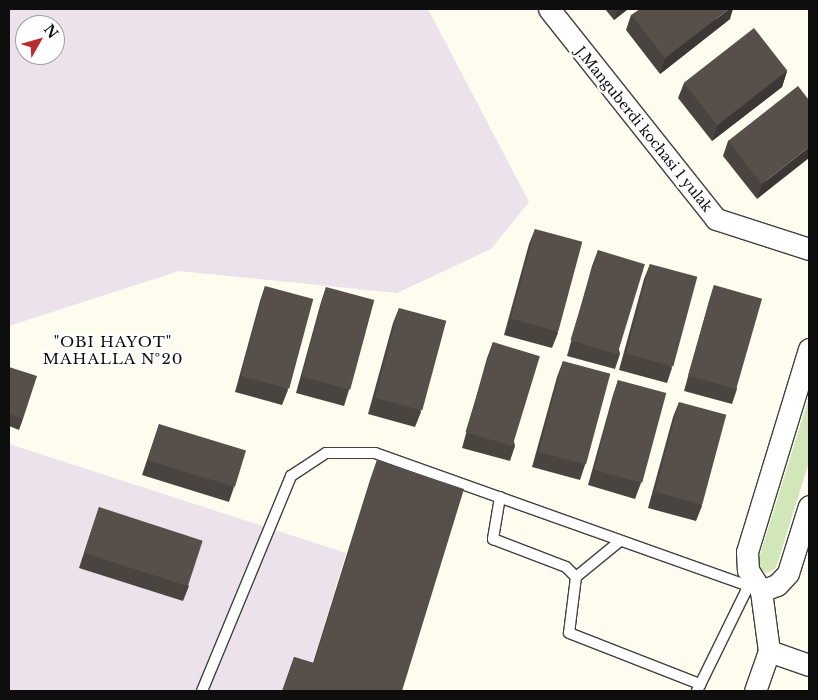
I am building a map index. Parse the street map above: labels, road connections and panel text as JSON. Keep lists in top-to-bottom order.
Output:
{
  "streets": {
    "street": ["J.Manguberdi kochasi 1 yulak"]
  },
  "districts": ["\"OBI HAYOT\" MAHALLA №20"],
  "north": "top right"
}
